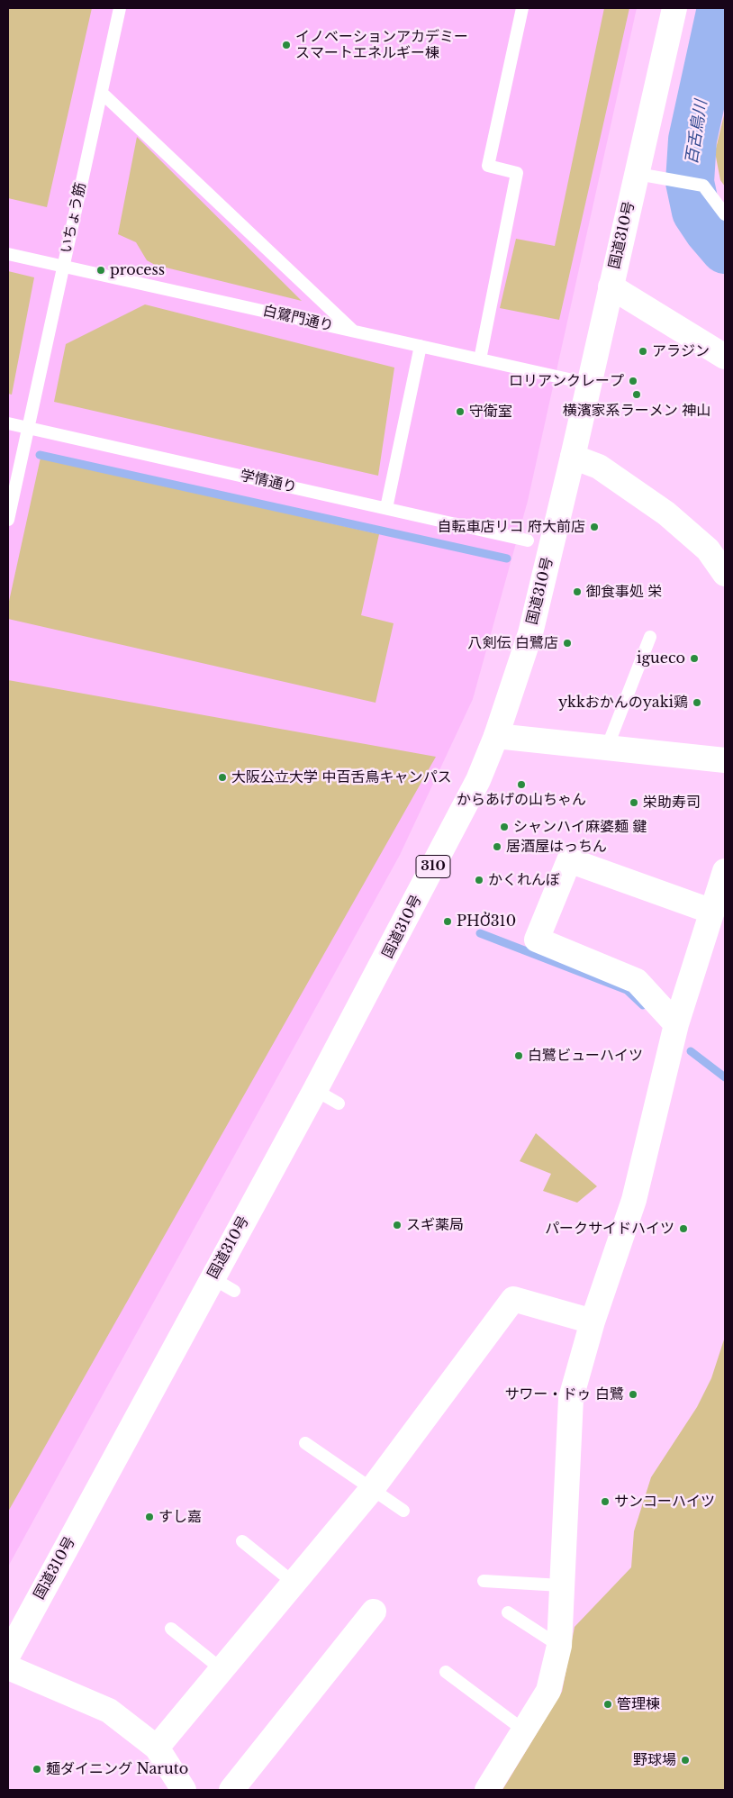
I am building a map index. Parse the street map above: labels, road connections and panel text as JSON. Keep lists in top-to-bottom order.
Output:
{
  "streets": {
    "main road": ["国道310号", "310"],
    "lane": ["いちょう筋", "白鷺門通り", "学情通り"]
  },
  "crossings": [
    ["いちょう筋", "白鷺門通り"],
    ["いちょう筋", "学情通り"],
    ["国道310号", "白鷺門通り"]
  ],
  "water": ["百舌鳥川"],
  "places": [
    "イノベーションアカデミー スマートエネルギー棟",
    "process",
    "アラジン",
    "ロリアンクレープ",
    "横濱家系ラーメン 神山",
    "守衛室",
    "自転車店リコ 府大前店",
    "御食事処 栄",
    "八剣伝 白鷺店",
    "igueco",
    "ykkおかんのyaki鶏",
    "大阪公立大学 中百舌鳥キャンパス",
    "からあげの山ちゃん",
    "栄助寿司",
    "シャンハイ麻婆麺 鍵",
    "居酒屋はっちん",
    "かくれんぼ",
    "PHỞ310",
    "白鷺ビューハイツ",
    "スギ薬局",
    "パークサイドハイツ",
    "サワー・ドゥ 白鷺",
    "サンコーハイツ",
    "すし嘉",
    "管理棟",
    "野球場",
    "麺ダイニング Naruto"
  ]
}
